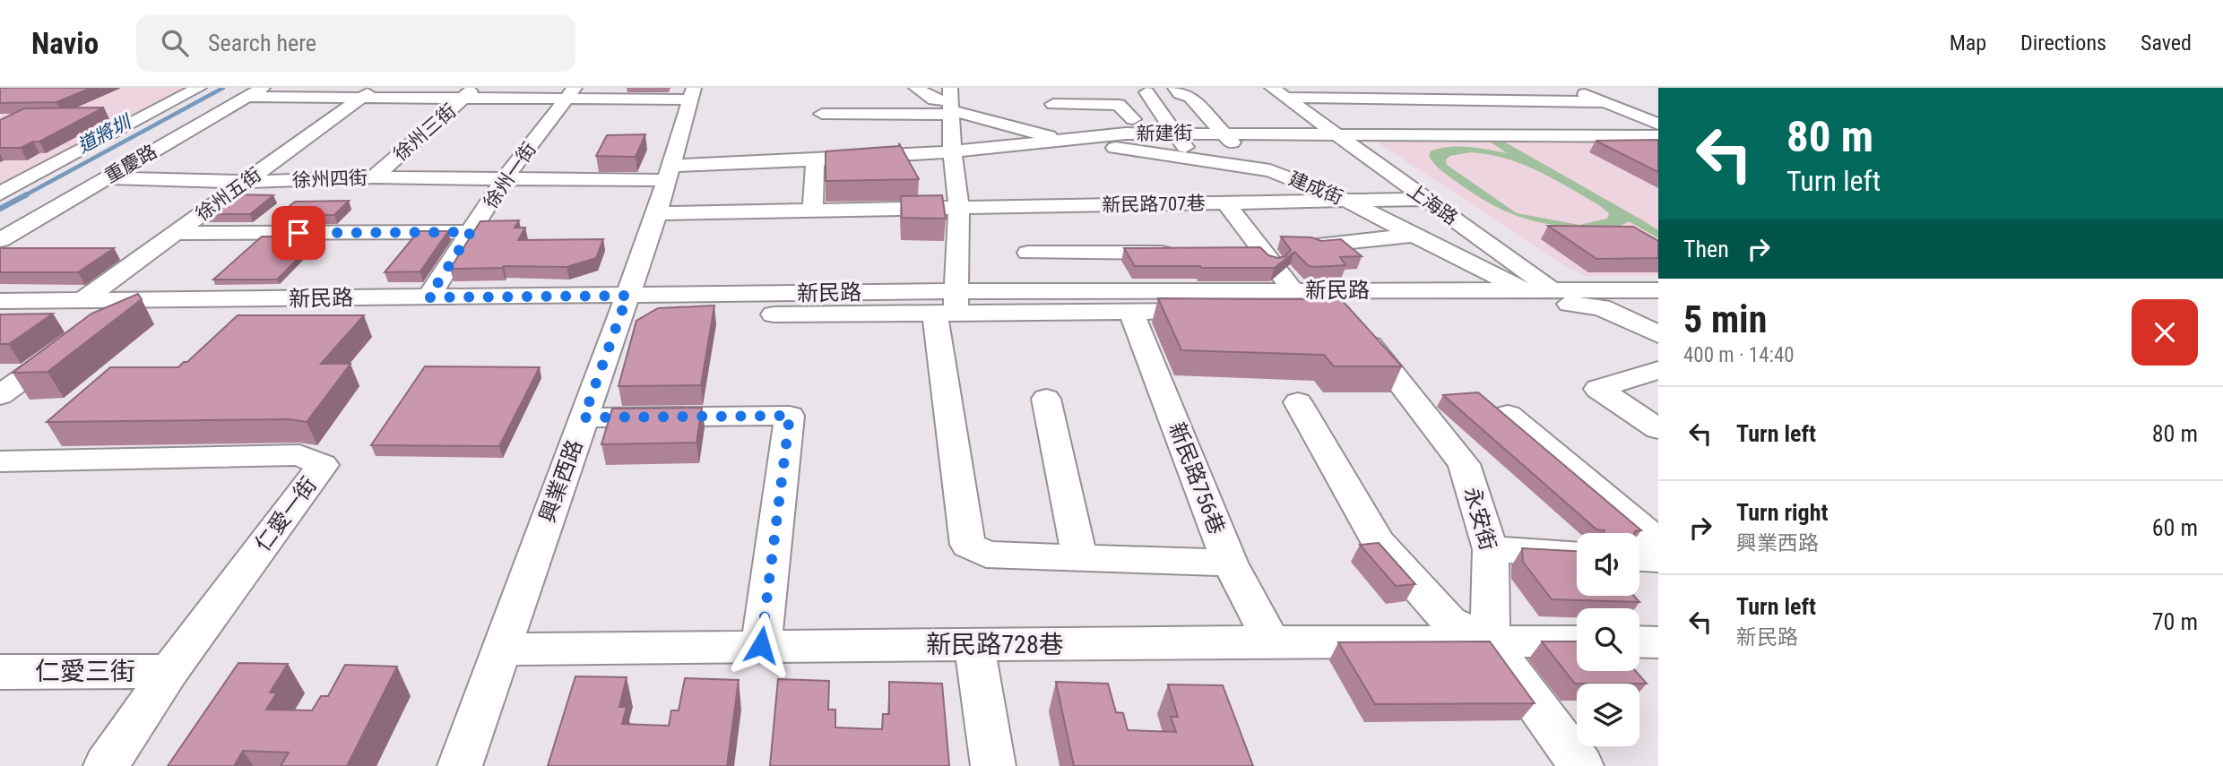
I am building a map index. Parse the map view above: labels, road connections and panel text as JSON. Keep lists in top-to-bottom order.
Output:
{
  "streets": {
    "street": [
      "徐州三街",
      "新建街",
      "重慶路",
      "徐州一街",
      "徐州四街",
      "建成街",
      "徐州五街",
      "新民路707巷",
      "上海路",
      "新民路",
      "新民路756巷",
      "興業西路",
      "仁愛一街",
      "永安街",
      "新民路728巷",
      "仁愛三街"
    ]
  },
  "crossings": [
    ["徐州三街", "徐州四街"],
    ["新建街", "徐州四街"],
    ["新建街", "建成街"],
    ["新建街", "上海路"],
    ["新建街", "興業西路"],
    ["重慶路", "徐州四街"],
    ["徐州一街", "徐州四街"],
    ["徐州一街", "新民路"],
    ["徐州四街", "徐州五街"],
    ["徐州四街", "興業西路"],
    ["建成街", "新民路707巷"],
    ["建成街", "上海路"],
    ["建成街", "新民路"],
    ["徐州五街", "新民路"],
    ["新民路707巷", "上海路"],
    ["新民路707巷", "興業西路"],
    ["上海路", "新民路"],
    ["新民路", "新民路756巷"],
    ["新民路", "興業西路"],
    ["新民路", "永安街"],
    ["新民路756巷", "新民路728巷"],
    ["興業西路", "新民路728巷"],
    ["仁愛一街", "仁愛三街"],
    ["永安街", "新民路728巷"]
  ],
  "water": ["道將圳"],
  "page": {
    "header": "Navio",
    "search": "Search here",
    "nav": ["Map", "Directions", "Saved"],
    "turn": ["80 m", "Turn left"],
    "then": "Then",
    "heading": ["5 min", "400 m · 14:40"],
    "list": [
      {
        "name": "Turn left",
        "value": "80 m"
      },
      {
        "name": "Turn right",
        "note": "興業西路",
        "value": "60 m"
      },
      {
        "name": "Turn left",
        "note": "新民路",
        "value": "70 m"
      }
    ]
  }
}
